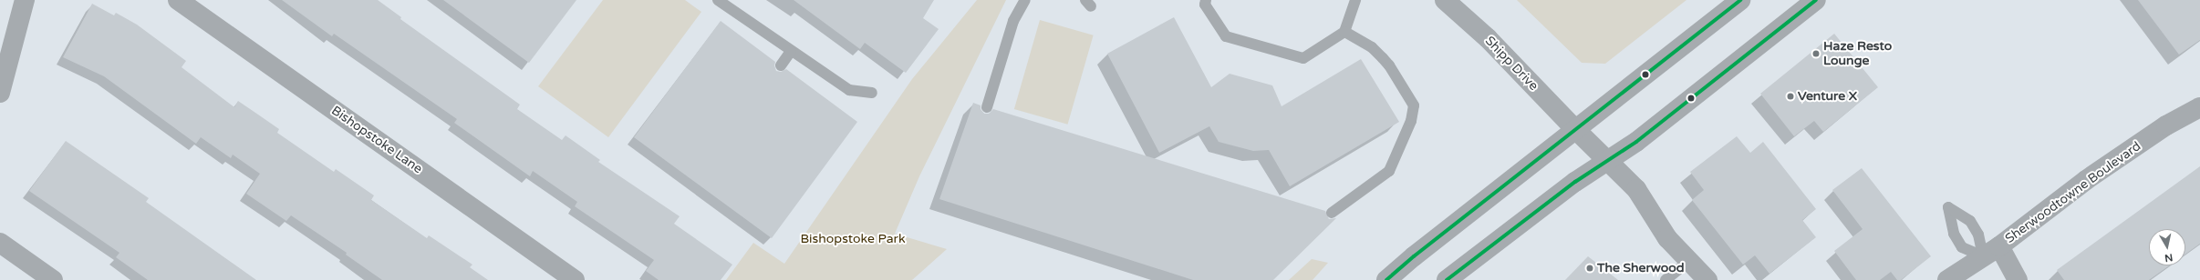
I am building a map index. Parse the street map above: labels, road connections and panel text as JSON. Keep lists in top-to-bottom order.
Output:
{
  "streets": {
    "street": ["Shipp Drive", "Bishopstoke Lane", "Sherwoodtowne Boulevard"]
  },
  "parks": ["Bishopstoke Park"],
  "places": ["Haze Resto Lounge", "Venture X", "The Sherwood"],
  "north": "bottom"
}
